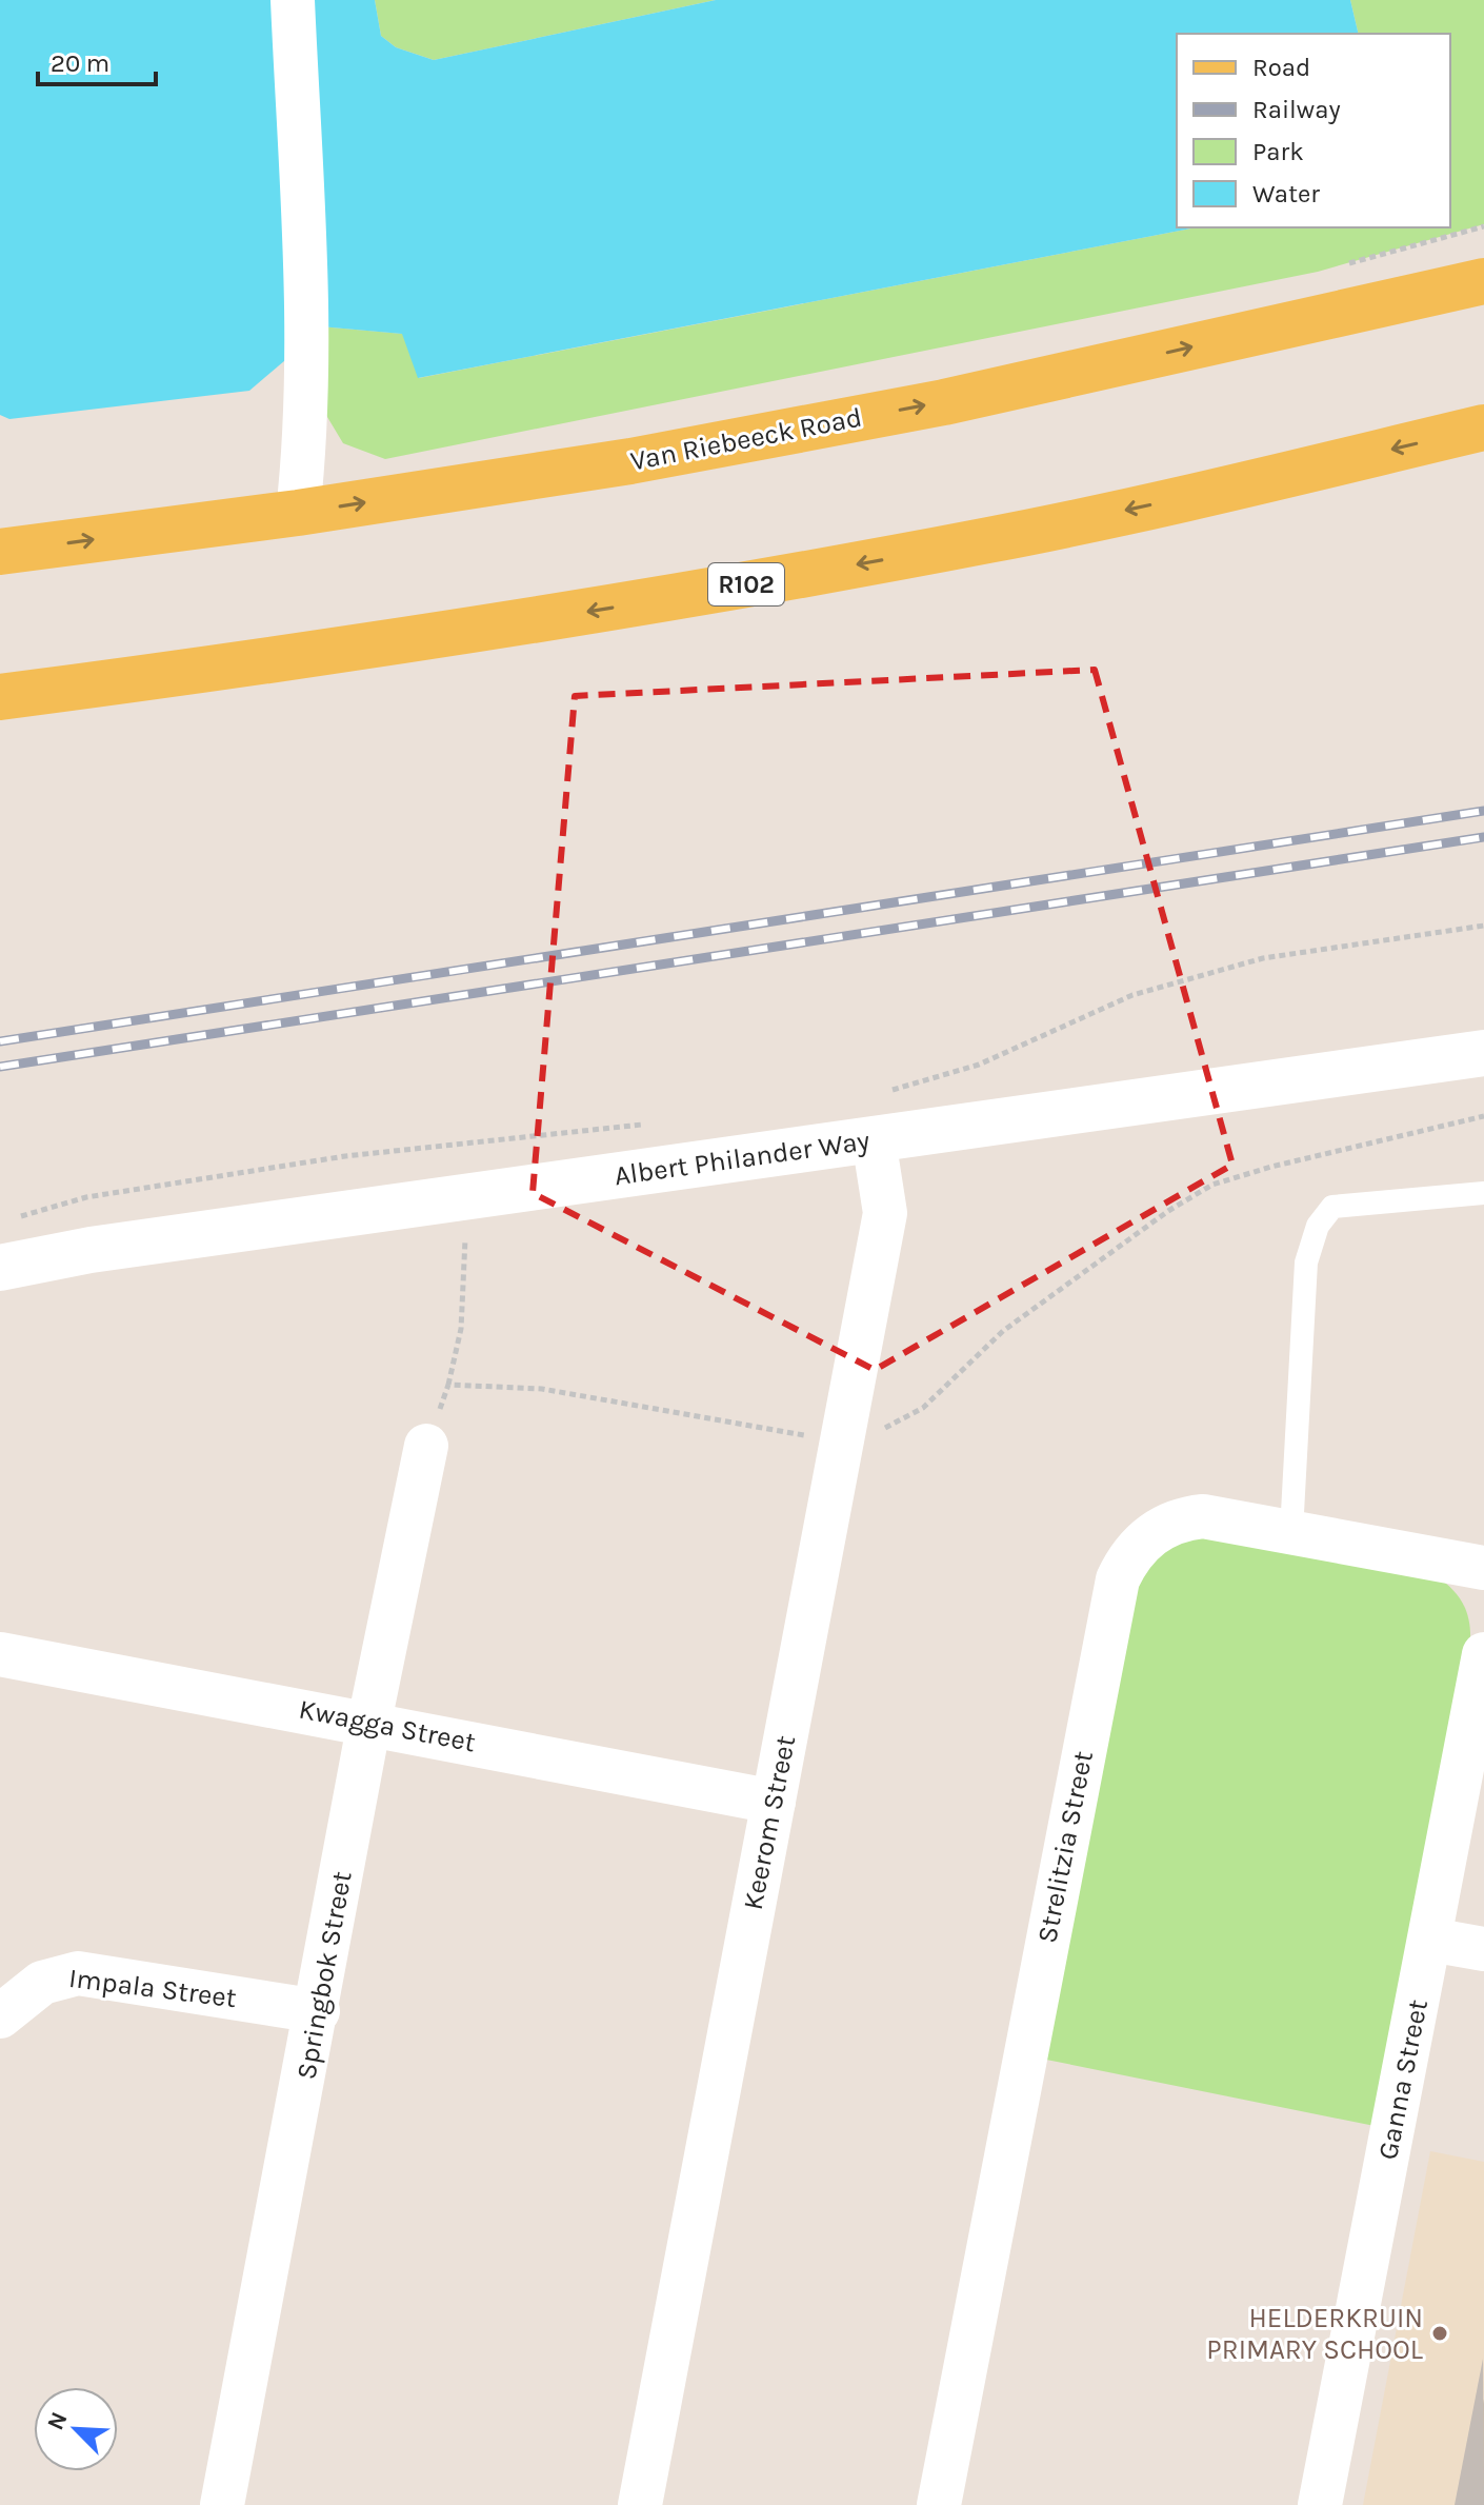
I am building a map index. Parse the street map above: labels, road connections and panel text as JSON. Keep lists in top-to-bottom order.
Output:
{
  "streets": {
    "main road": ["Van Riebeeck Road", "R102"],
    "street": [
      "Albert Philander Way",
      "Kwagga Street",
      "Keerom Street",
      "Strelitzia Street",
      "Springbok Street",
      "Impala Street",
      "Ganna Street"
    ]
  },
  "crossings": [
    ["Albert Philander Way", "Keerom Street"],
    ["Kwagga Street", "Keerom Street"],
    ["Kwagga Street", "Springbok Street"],
    ["Springbok Street", "Impala Street"]
  ],
  "places": ["HELDERKRUIN PRIMARY SCHOOL"],
  "legend": [
    "Road",
    "Railway",
    "Park",
    "Water"
  ],
  "scale_bar": "20 m",
  "north": "top left"
}
